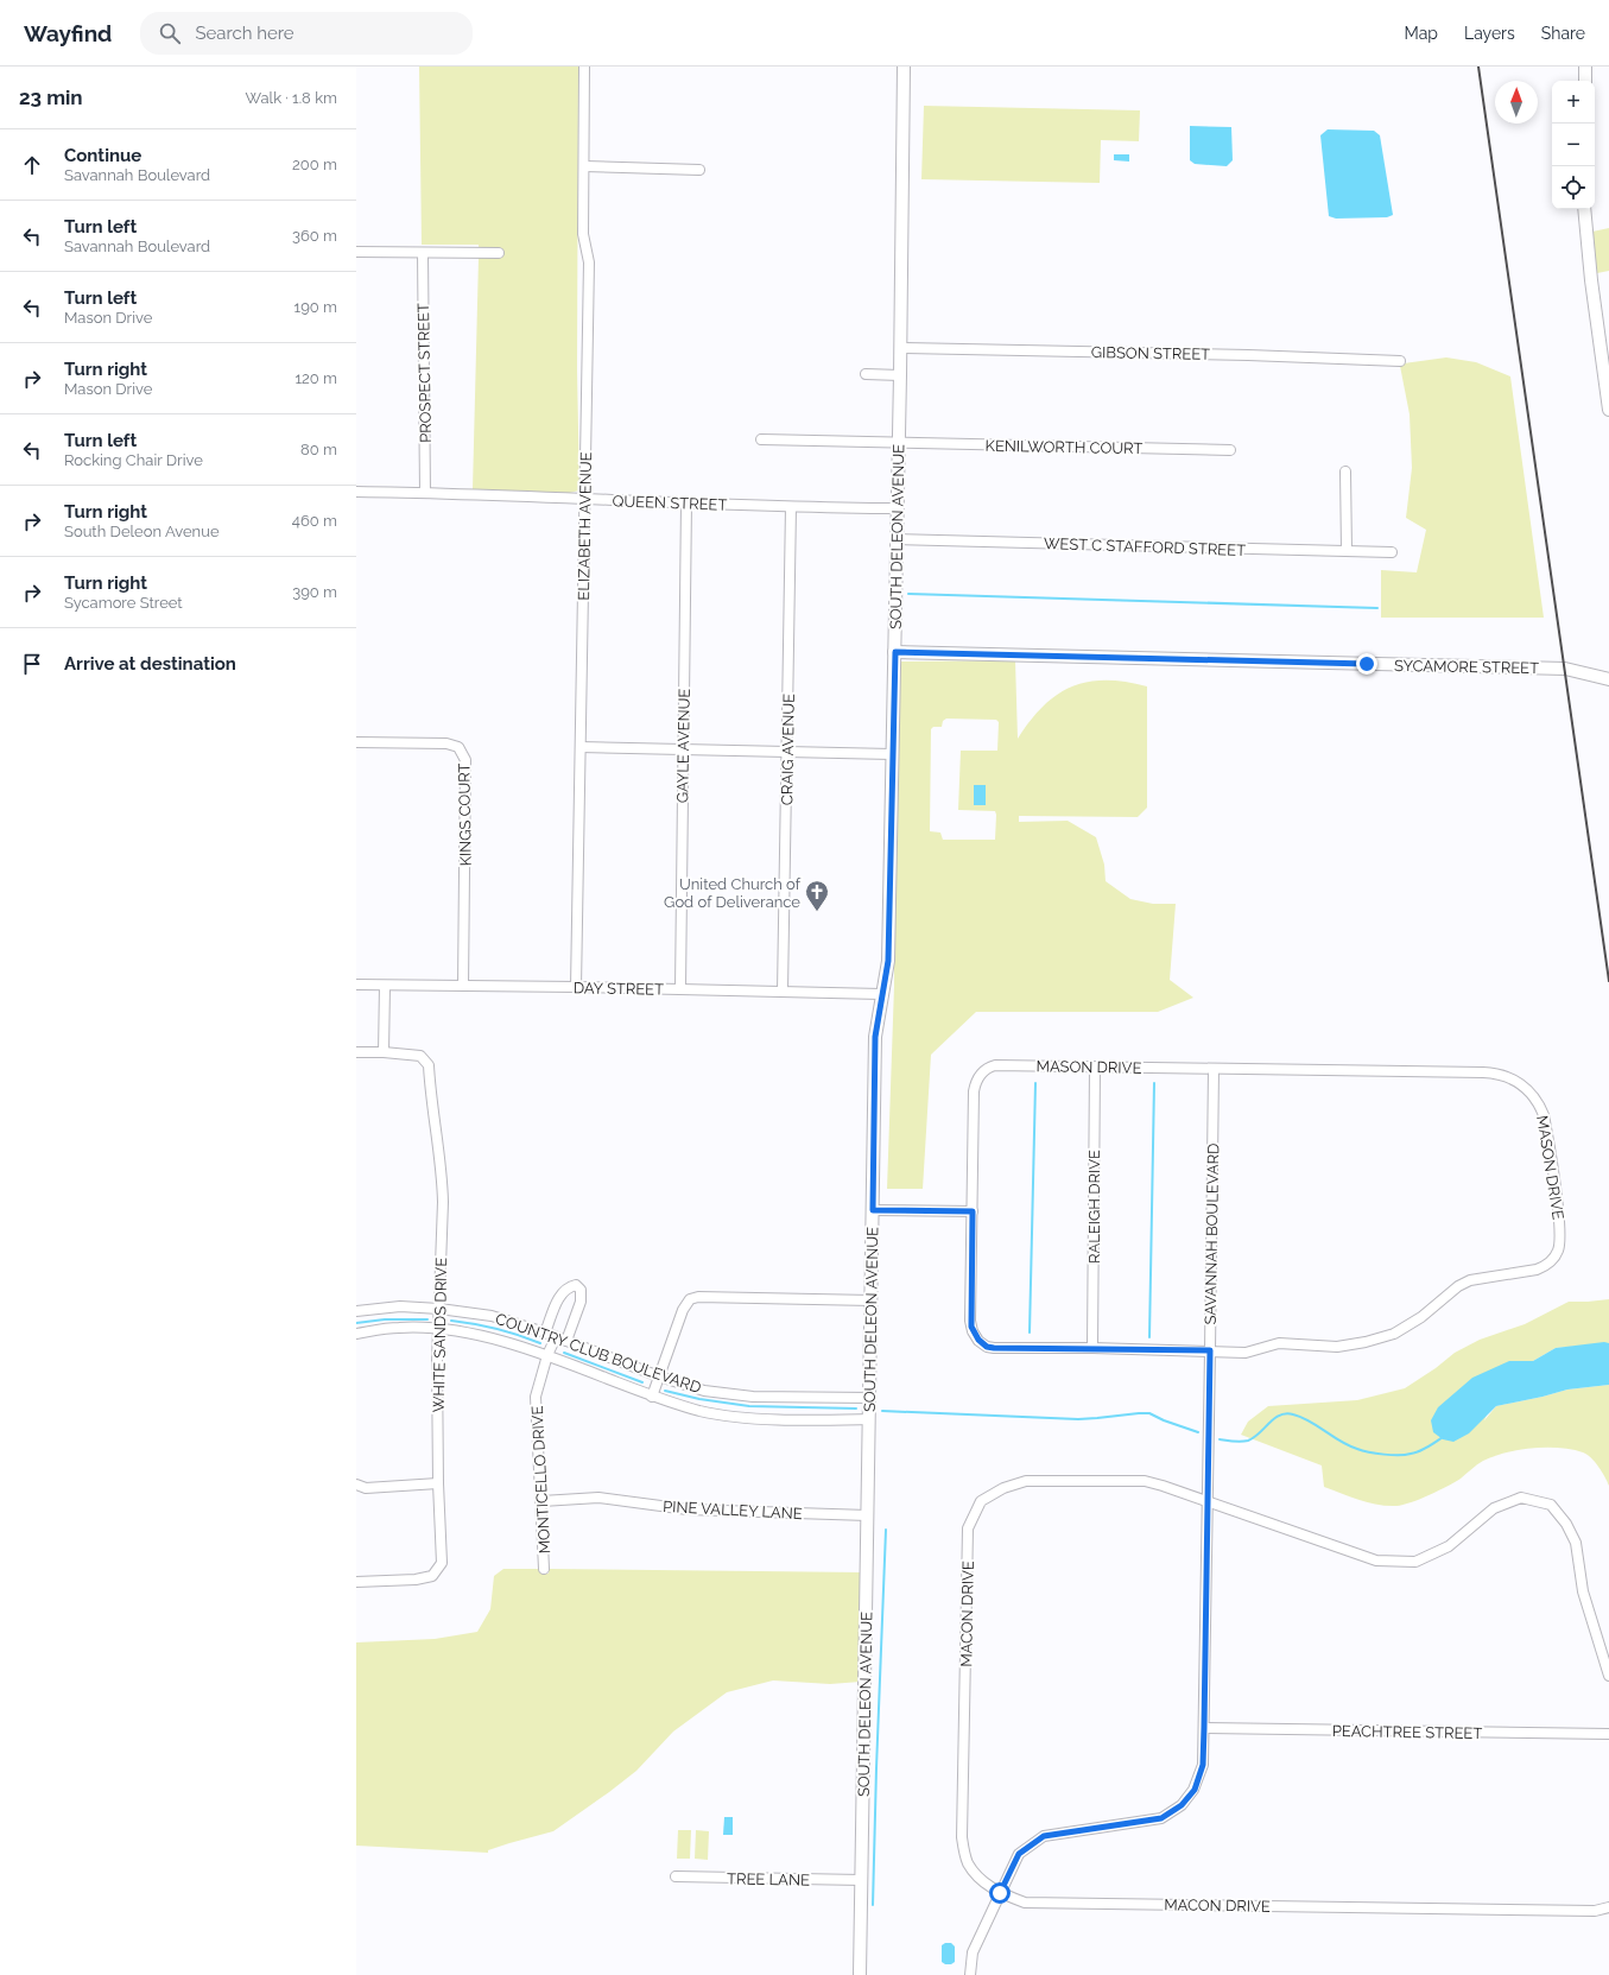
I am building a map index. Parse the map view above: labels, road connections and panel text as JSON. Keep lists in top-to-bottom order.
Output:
{
  "streets": {
    "street": [
      "GIBSON STREET",
      "PROSPECT STREET",
      "KENILWORTH COURT",
      "QUEEN STREET",
      "ELIZABETH AVENUE",
      "SOUTH DELEON AVENUE",
      "WEST C STAFFORD STREET",
      "SYCAMORE STREET",
      "GAYLE AVENUE",
      "CRAIG AVENUE",
      "KINGS COURT",
      "DAY STREET",
      "MASON DRIVE",
      "RALEIGH DRIVE",
      "SAVANNAH BOULEVARD",
      "WHITE SANDS DRIVE",
      "COUNTRY CLUB BOULEVARD",
      "MONTICELLO DRIVE",
      "PINE VALLEY LANE",
      "MACON DRIVE",
      "PEACHTREE STREET",
      "TREE LANE"
    ]
  },
  "crossings": [
    ["GIBSON STREET", "SOUTH DELEON AVENUE"],
    ["PROSPECT STREET", "QUEEN STREET"],
    ["KENILWORTH COURT", "SOUTH DELEON AVENUE"],
    ["QUEEN STREET", "ELIZABETH AVENUE"],
    ["QUEEN STREET", "SOUTH DELEON AVENUE"],
    ["QUEEN STREET", "GAYLE AVENUE"],
    ["QUEEN STREET", "CRAIG AVENUE"],
    ["ELIZABETH AVENUE", "DAY STREET"],
    ["SOUTH DELEON AVENUE", "WEST C STAFFORD STREET"],
    ["SOUTH DELEON AVENUE", "SYCAMORE STREET"],
    ["SOUTH DELEON AVENUE", "DAY STREET"],
    ["SOUTH DELEON AVENUE", "COUNTRY CLUB BOULEVARD"],
    ["SOUTH DELEON AVENUE", "PINE VALLEY LANE"],
    ["SOUTH DELEON AVENUE", "TREE LANE"],
    ["GAYLE AVENUE", "DAY STREET"],
    ["CRAIG AVENUE", "DAY STREET"],
    ["KINGS COURT", "DAY STREET"],
    ["MASON DRIVE", "RALEIGH DRIVE"],
    ["MASON DRIVE", "SAVANNAH BOULEVARD"],
    ["SAVANNAH BOULEVARD", "MACON DRIVE"],
    ["SAVANNAH BOULEVARD", "PEACHTREE STREET"],
    ["WHITE SANDS DRIVE", "COUNTRY CLUB BOULEVARD"],
    ["COUNTRY CLUB BOULEVARD", "MONTICELLO DRIVE"],
    ["MONTICELLO DRIVE", "PINE VALLEY LANE"]
  ],
  "places": {
    "church": ["United Church of God of Deliverance"]
  },
  "north": "top",
  "page": {
    "header": "Wayfind",
    "search": "Search here",
    "nav": ["Map", "Layers", "Share"],
    "heading": ["23 min", "Walk · 1.8 km"],
    "map_buttons": ["+", "−"],
    "list": [
      ["Continue", "Savannah Boulevard", "200 m"],
      ["Turn left", "Savannah Boulevard", "360 m"],
      ["Turn left", "Mason Drive", "190 m"],
      ["Turn right", "Mason Drive", "120 m"],
      ["Turn left", "Rocking Chair Drive", "80 m"],
      ["Turn right", "South Deleon Avenue", "460 m"],
      ["Turn right", "Sycamore Street", "390 m"],
      "Arrive at destination"
    ]
  }
}
